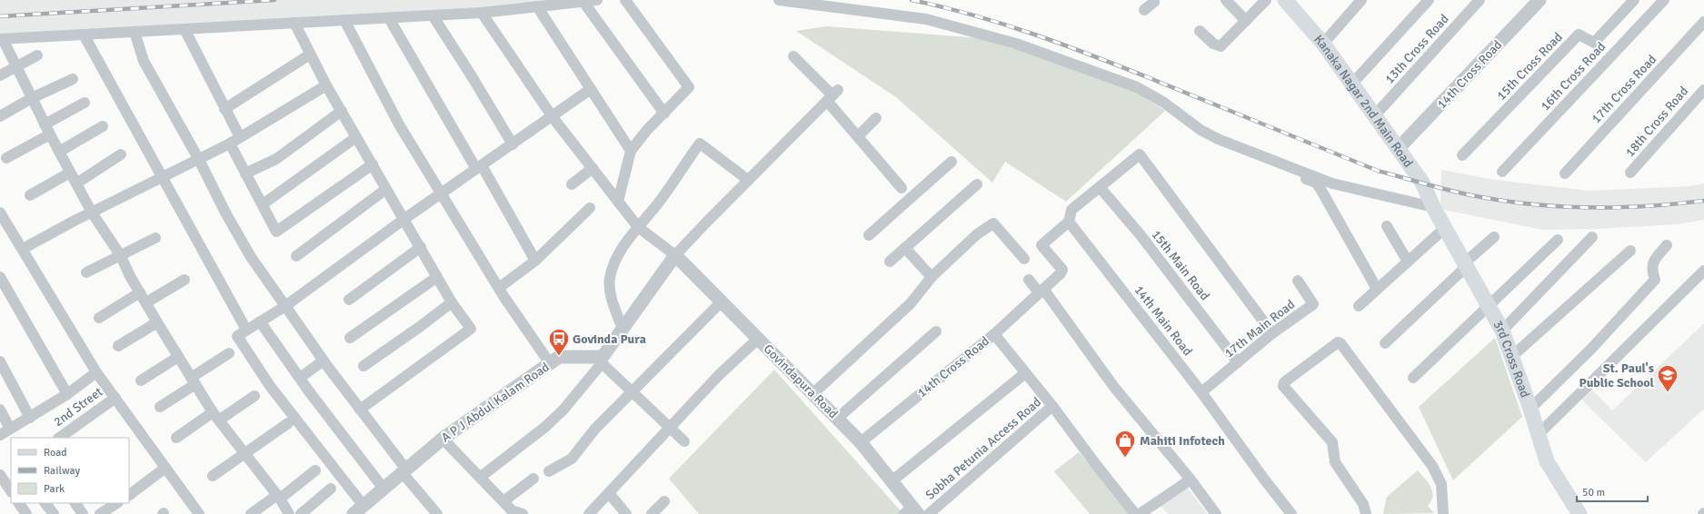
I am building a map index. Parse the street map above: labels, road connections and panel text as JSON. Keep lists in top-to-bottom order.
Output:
{
  "streets": {
    "main road": ["Kanaka Nagar 2nd Main Road", "3rd Cross Road"],
    "street": [
      "13th Cross Road",
      "15th Cross Road",
      "14th Cross Road",
      "16th Cross Road",
      "17th Cross Road",
      "18th Cross Road",
      "15th Main Road",
      "14th Main Road",
      "17th Main Road",
      "Govindapura Road",
      "A P J Abdul Kalam Road",
      "2nd Street",
      "Sobha Petunia Access Road"
    ]
  },
  "crossings": [
    ["13th Cross Road", "Kanaka Nagar 2nd Main Road"],
    ["14th Cross Road", "Kanaka Nagar 2nd Main Road"],
    ["14th Cross Road", "Govindapura Road"],
    ["Kanaka Nagar 2nd Main Road", "3rd Cross Road"],
    ["15th Main Road", "17th Main Road"],
    ["14th Main Road", "17th Main Road"]
  ],
  "places": {
    "bus stop": ["Govinda Pura"],
    "school or university": ["St. Paul's Public School"],
    "shop": ["Mahiti Infotech"]
  },
  "legend": ["Road", "Railway", "Park"],
  "scale_bar": "50 m"
}
